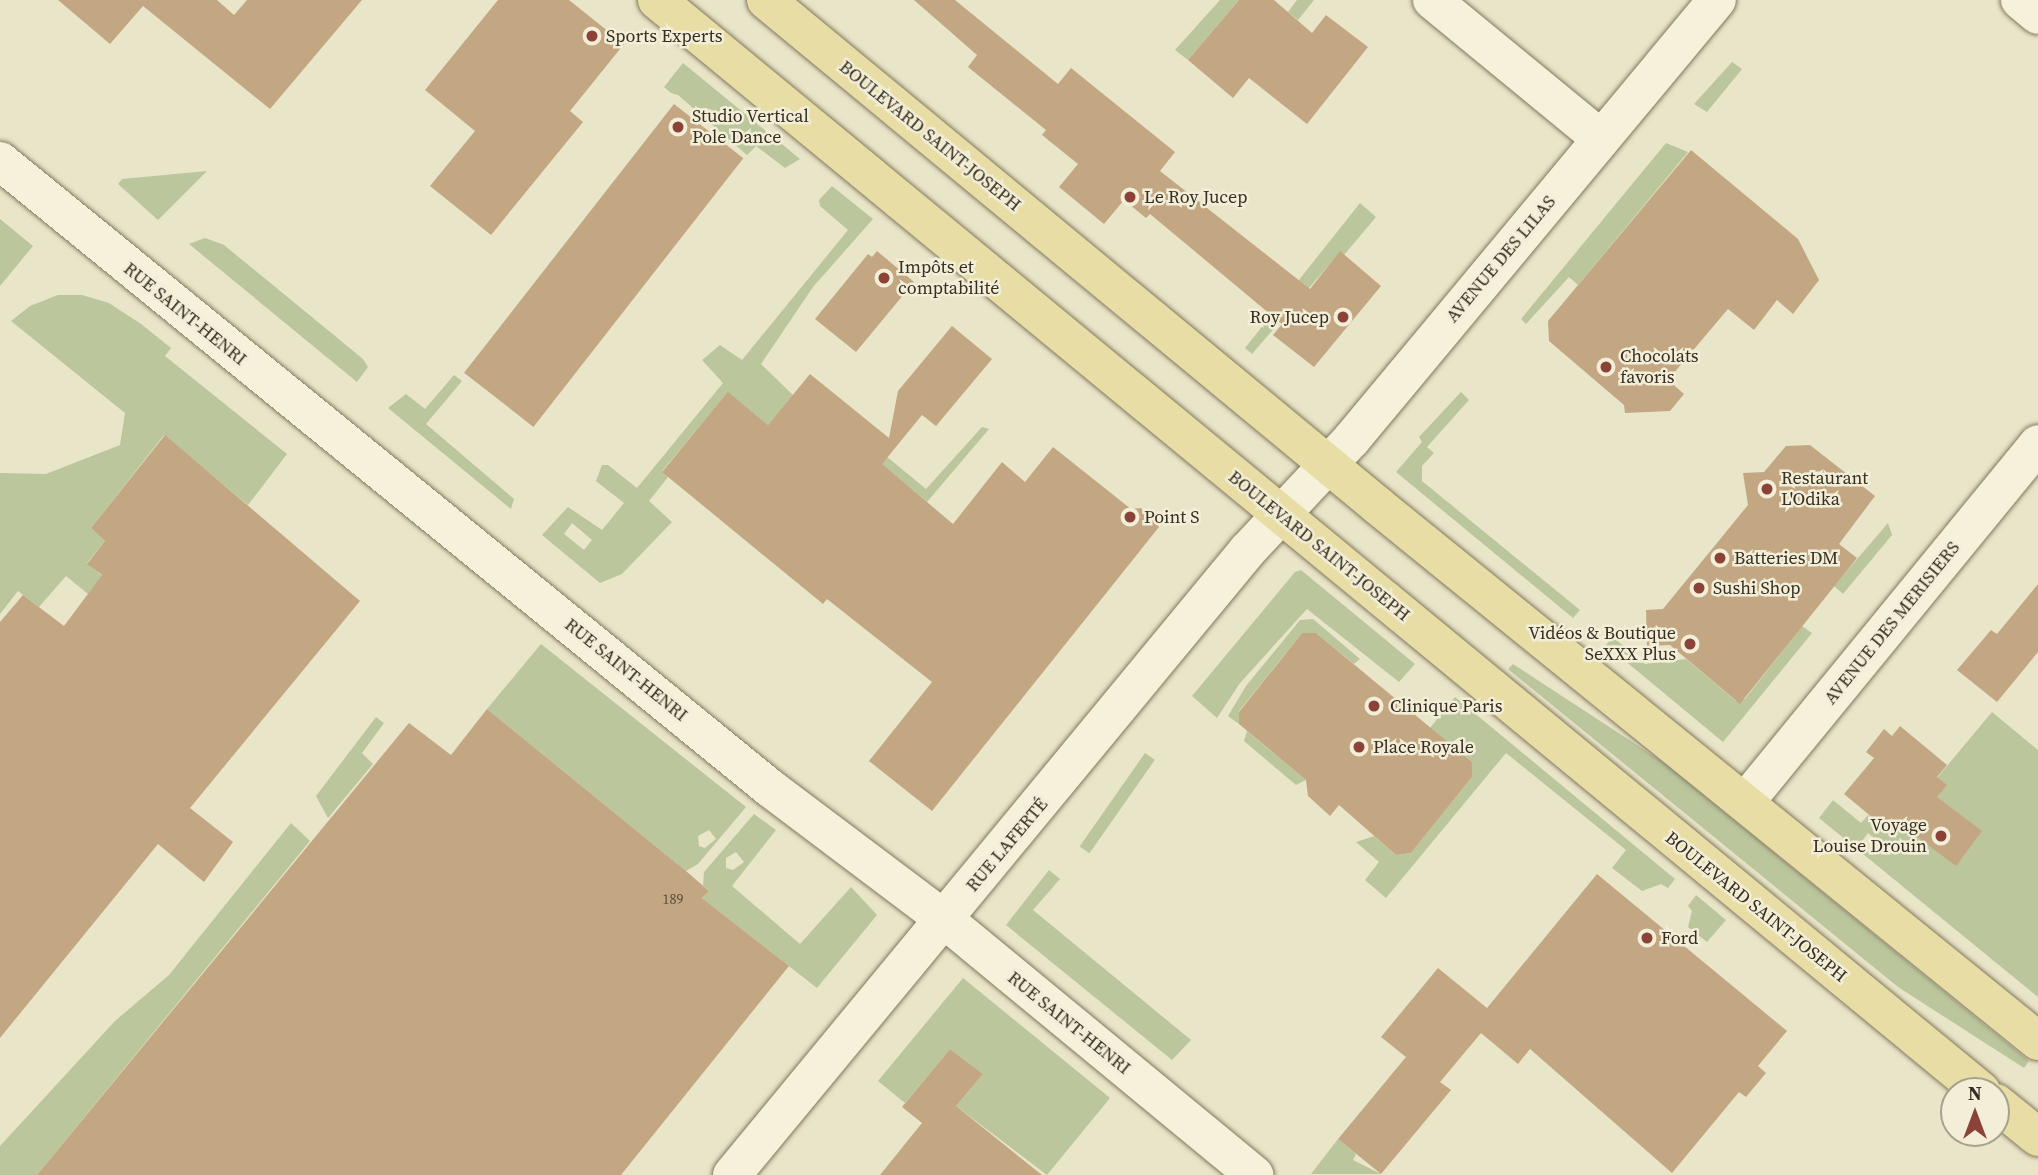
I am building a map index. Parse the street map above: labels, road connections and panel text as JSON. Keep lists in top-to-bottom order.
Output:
{
  "streets": {
    "main road": ["BOULEVARD SAINT-JOSEPH"],
    "street": [
      "AVENUE DES LILAS",
      "RUE SAINT-HENRI",
      "AVENUE DES MERISIERS",
      "RUE LAFERTÉ"
    ]
  },
  "crossings": [
    ["BOULEVARD SAINT-JOSEPH", "AVENUE DES LILAS"],
    ["BOULEVARD SAINT-JOSEPH", "AVENUE DES MERISIERS"],
    ["BOULEVARD SAINT-JOSEPH", "RUE LAFERTÉ"],
    ["AVENUE DES LILAS", "RUE LAFERTÉ"],
    ["RUE SAINT-HENRI", "RUE LAFERTÉ"]
  ],
  "places": [
    "Sports Experts",
    "Studio Vertical Pole Dance",
    "Le Roy Jucep",
    "Impôts et comptabilité",
    "Roy Jucep",
    "Chocolats favoris",
    "Restaurant L'Odika",
    "Point S",
    "Batteries DM",
    "Sushi Shop",
    "Vidéos & Boutique SeXXX Plus",
    "Clinique Paris",
    "Place Royale",
    "Voyage Louise Drouin",
    "Ford"
  ],
  "house_numbers": ["189"],
  "north": "top"
}
